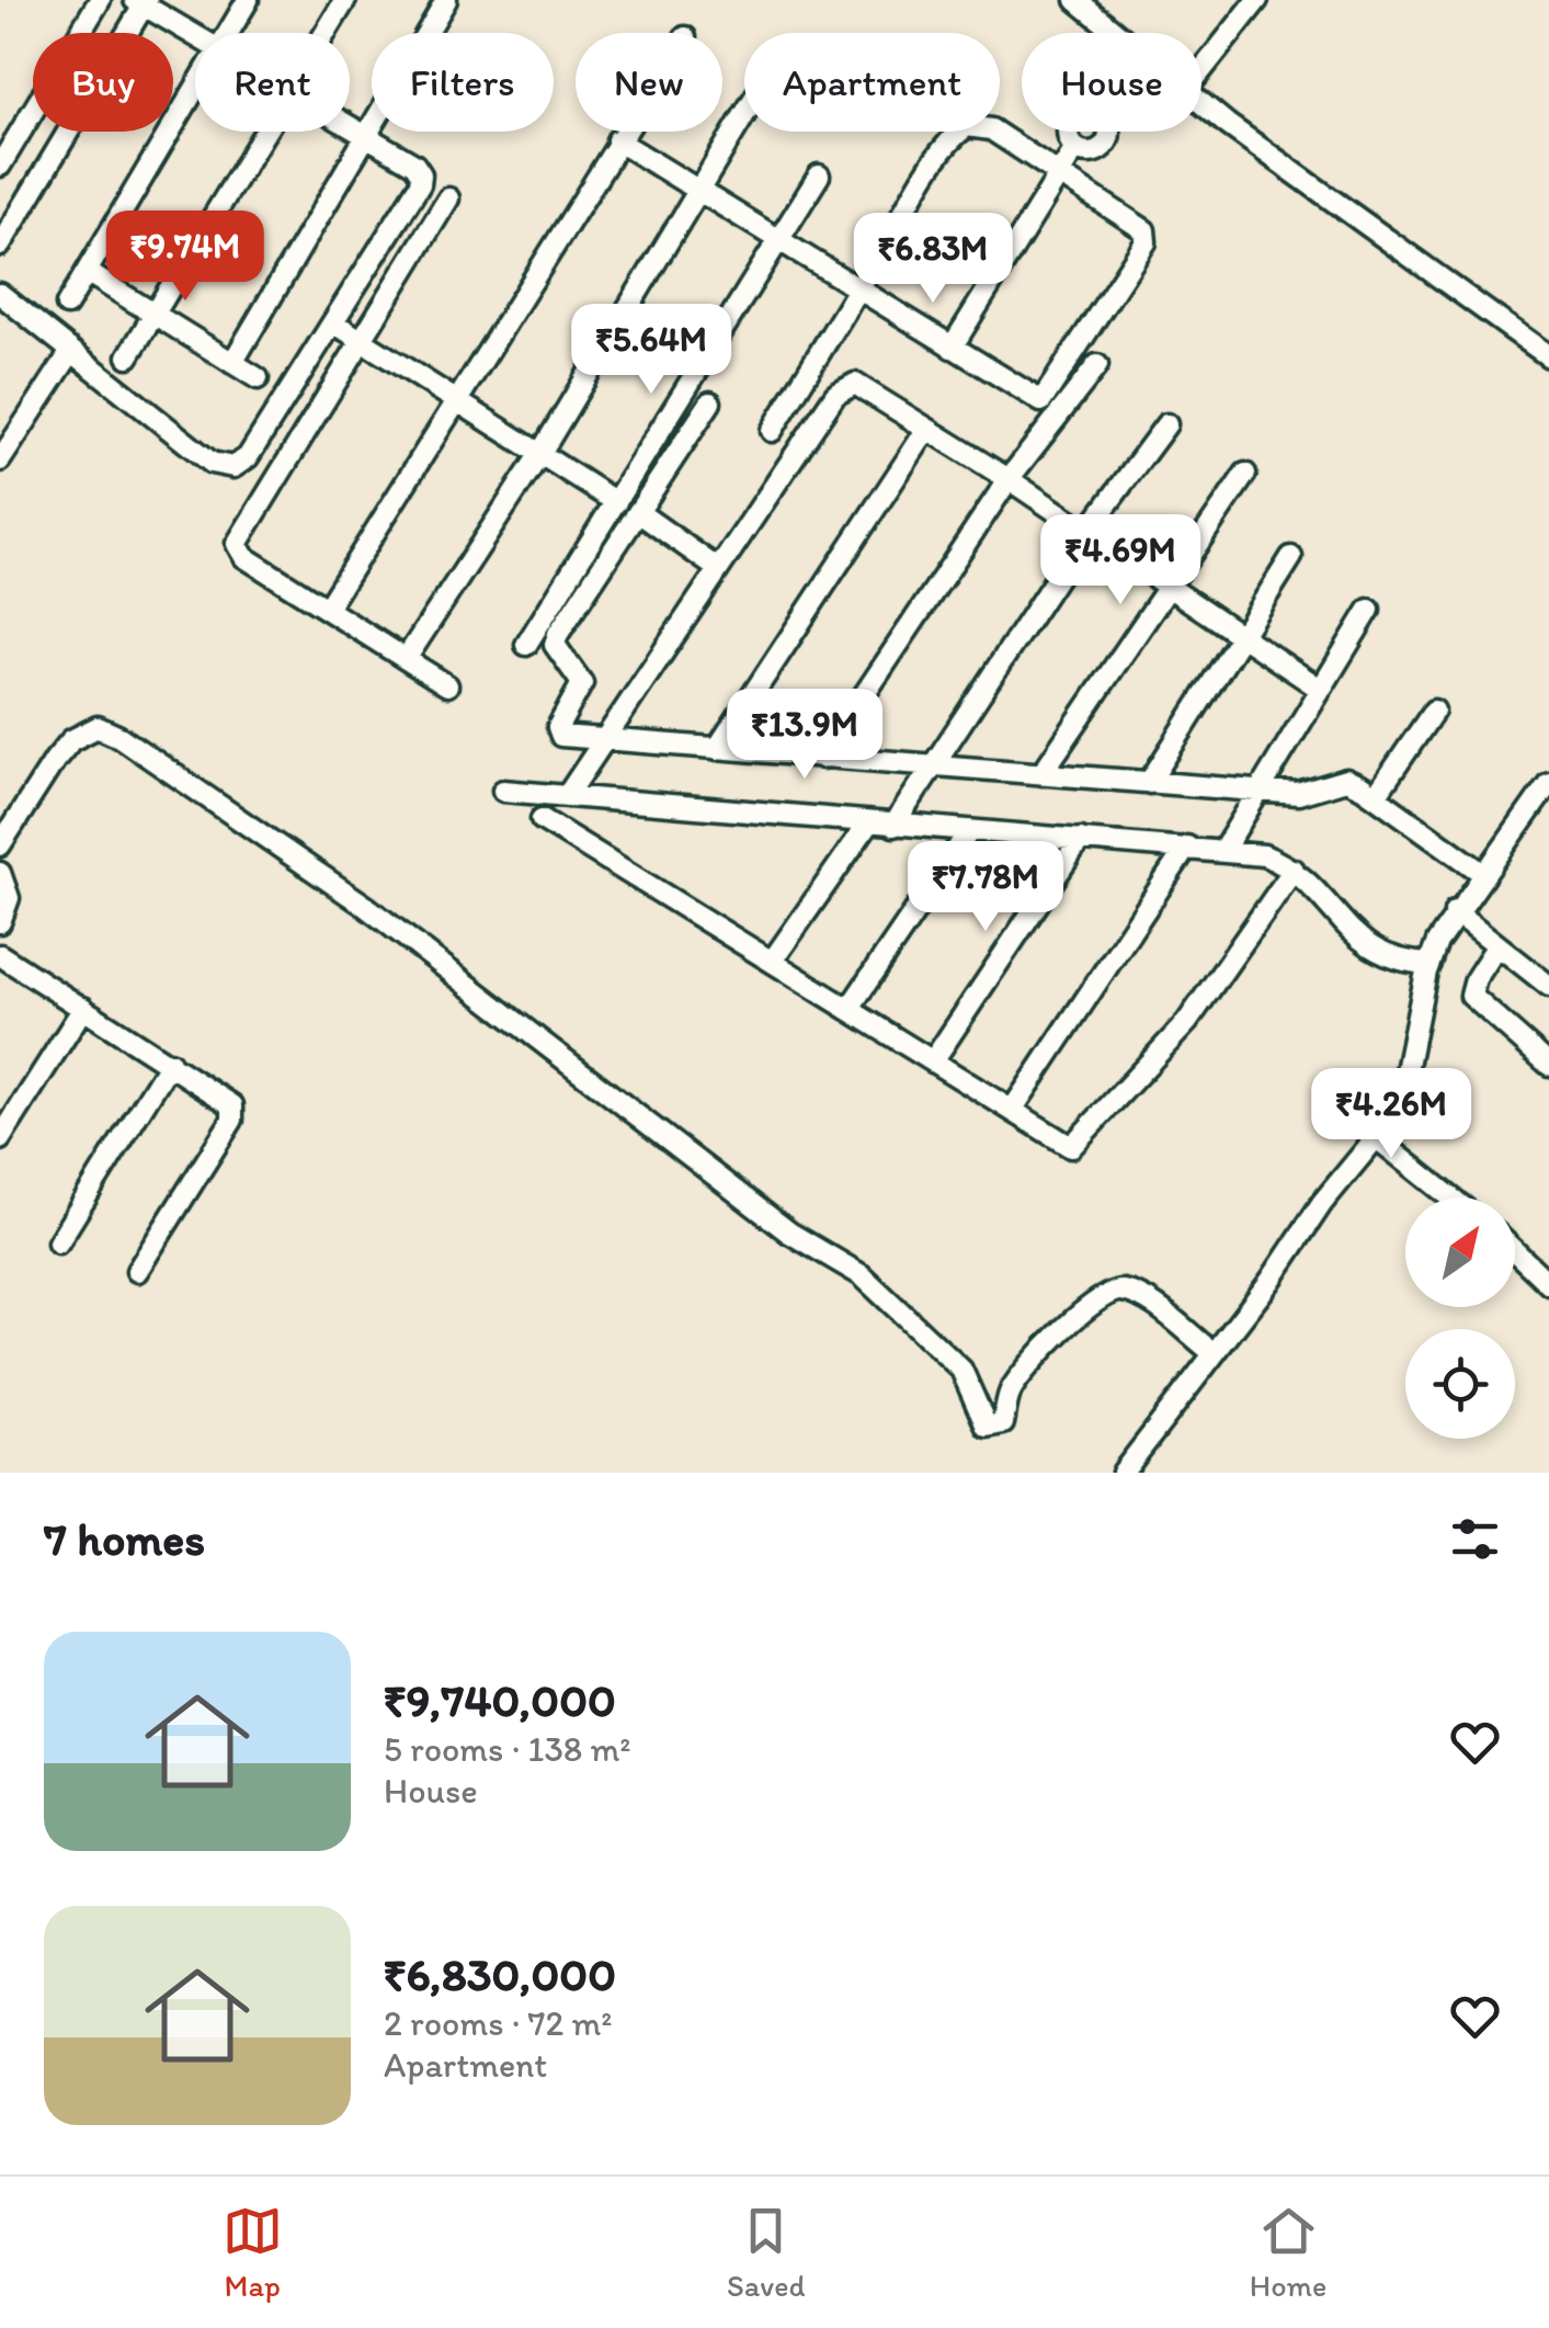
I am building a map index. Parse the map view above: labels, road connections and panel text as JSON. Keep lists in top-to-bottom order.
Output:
{
  "north": "top right",
  "page": {
    "chip": [
      "Buy",
      "Rent",
      "Filters",
      "New",
      "Apartment",
      "House"
    ],
    "price": [
      "₹9.74M",
      "₹6.83M",
      "₹5.64M",
      "₹4.69M",
      "₹13.9M",
      "₹7.78M",
      "₹4.26M"
    ],
    "heading": "7 homes",
    "list": [
      {
        "name": "₹9,740,000",
        "note": "5 rooms · 138 m² · House"
      },
      {
        "name": "₹6,830,000",
        "note": "2 rooms · 72 m² · Apartment"
      }
    ],
    "tabs": ["Map", "Saved", "Home"]
  }
}
